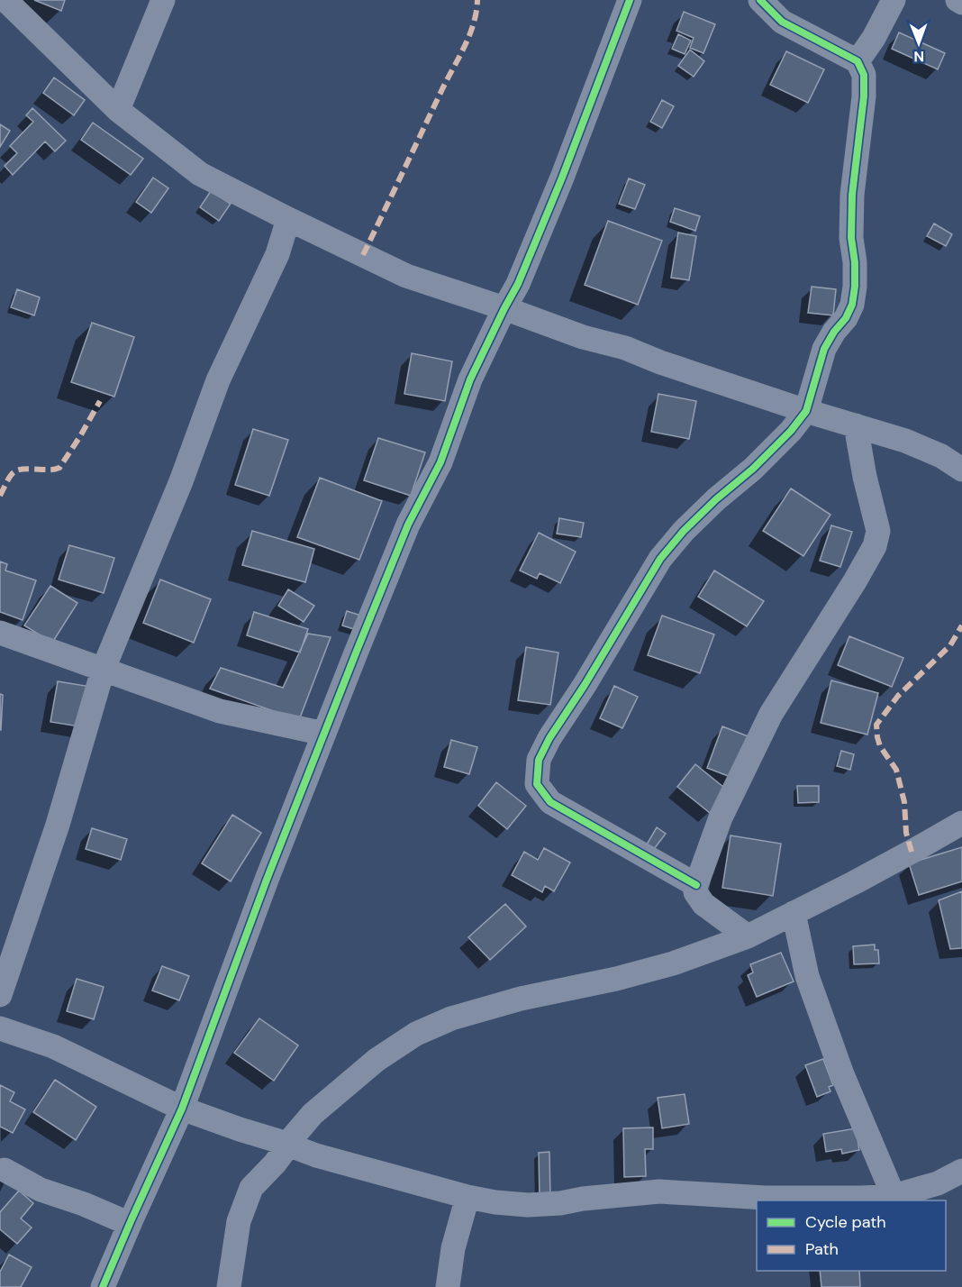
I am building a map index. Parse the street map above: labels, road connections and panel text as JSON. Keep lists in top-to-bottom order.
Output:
{
  "legend": ["Cycle path", "Path"],
  "north": "bottom"
}
